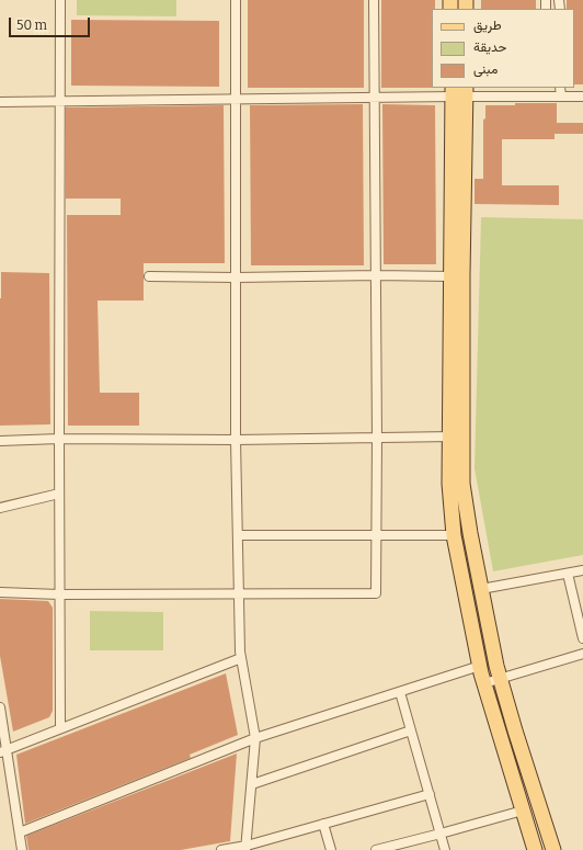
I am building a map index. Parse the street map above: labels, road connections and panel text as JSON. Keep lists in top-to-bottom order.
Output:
{
  "legend": ["طريق", "حديقة", "مبنى"],
  "scale_bar": "50 m"
}
